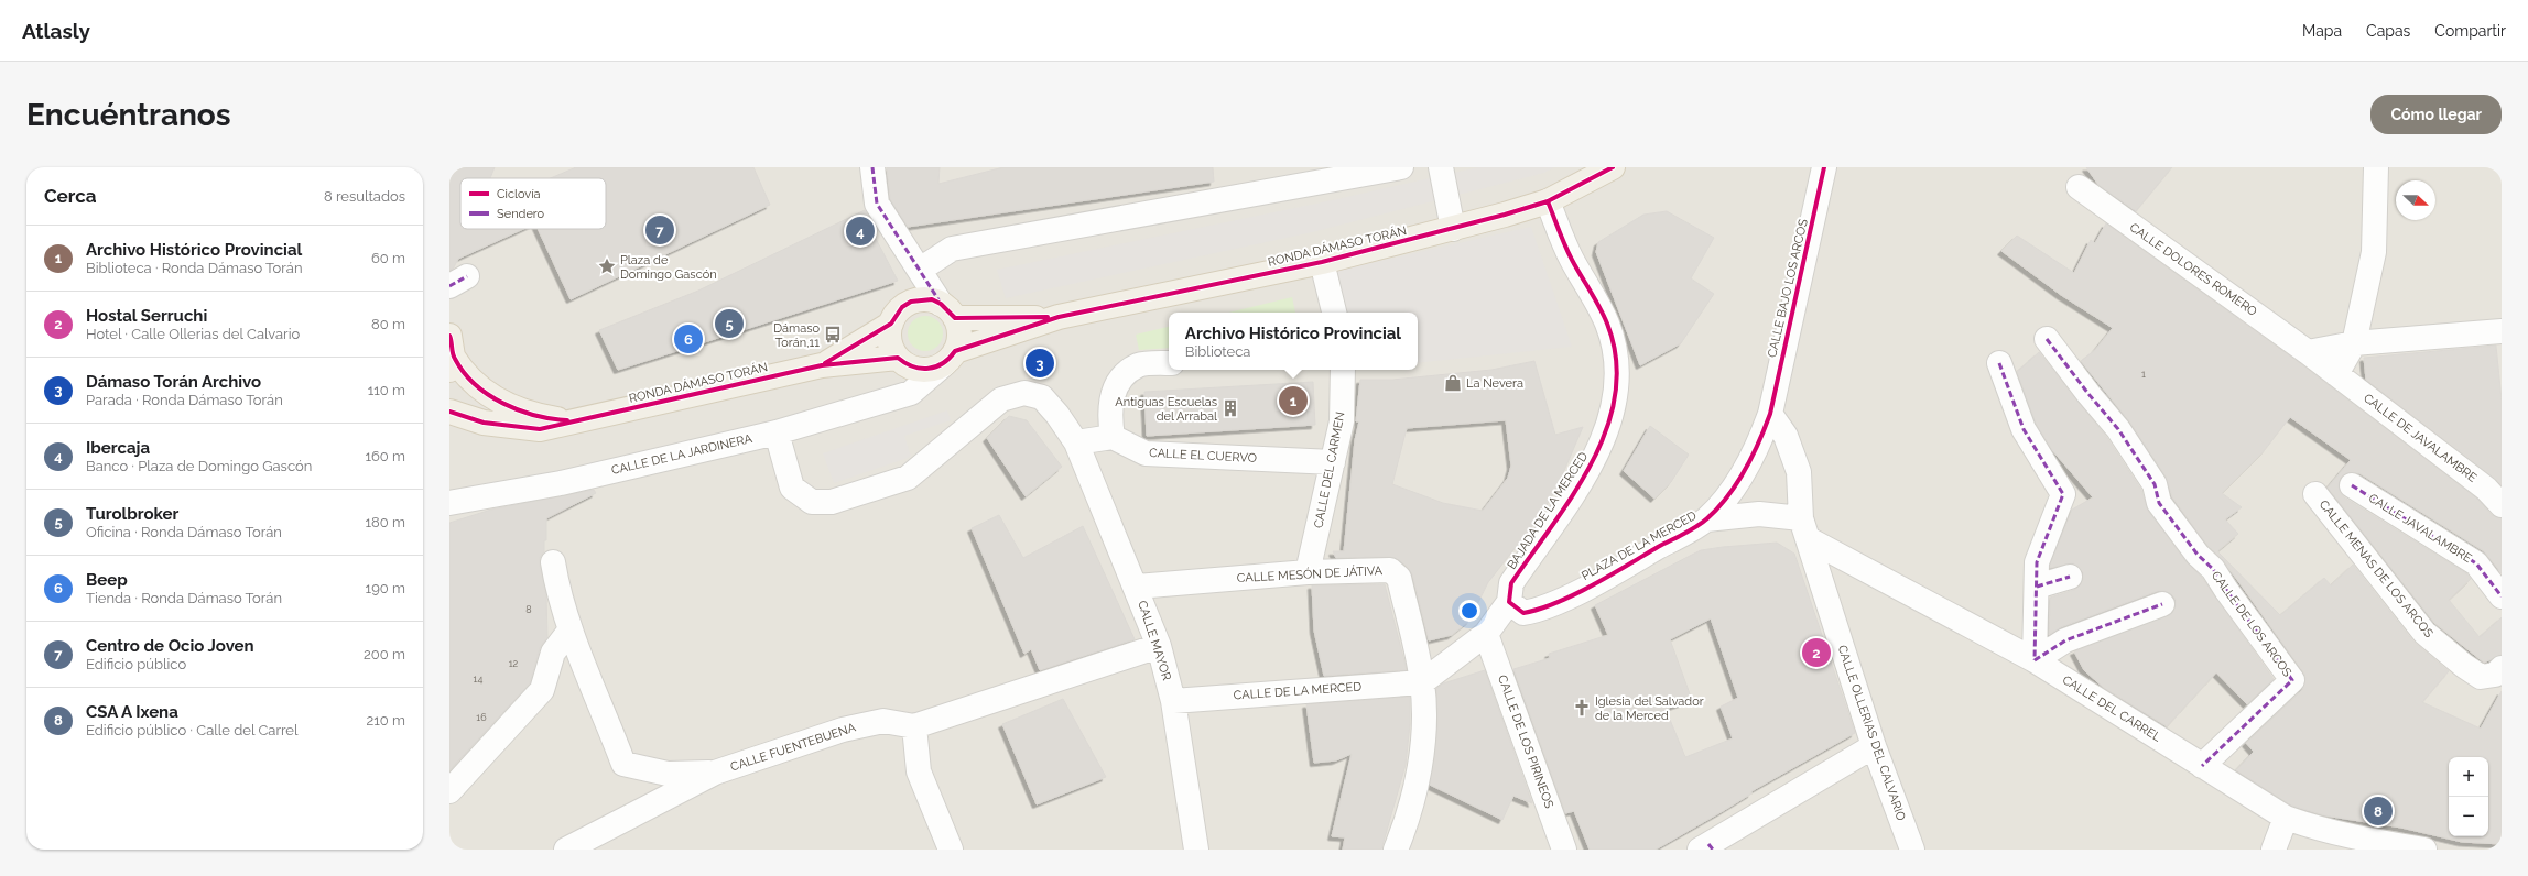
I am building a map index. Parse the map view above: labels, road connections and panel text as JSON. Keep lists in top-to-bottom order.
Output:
{
  "streets": {
    "main road": ["RONDA DÁMASO TORÁN"],
    "street": [
      "CALLE DOLORES ROMERO",
      "CALLE BAJO LOS ARCOS",
      "CALLE DE JAVALAMBRE",
      "CALLE DE LA JARDINERA",
      "CALLE EL CUERVO",
      "CALLE DEL CARMEN",
      "BAJADA DE LA MERCED",
      "CALLE JAVALAMBRE",
      "PLAZA DE LA MERCED",
      "CALLE MENAS DE LOS ARCOS",
      "CALLE MESÓN DE JÁTIVA",
      "CALLE DE LOS ARCOS",
      "CALLE MAYOR",
      "CALLE DE LA MERCED",
      "CALLE DEL CARREL",
      "CALLE OLLERIAS DEL CALVARIO",
      "CALLE DE LOS PIRINEOS",
      "CALLE FUENTEBUENA"
    ]
  },
  "crossings": [
    ["RONDA DÁMASO TORÁN", "CALLE DE LA JARDINERA"],
    ["RONDA DÁMASO TORÁN", "BAJADA DE LA MERCED"],
    ["CALLE DOLORES ROMERO", "CALLE DE JAVALAMBRE"],
    ["CALLE BAJO LOS ARCOS", "PLAZA DE LA MERCED"],
    ["CALLE EL CUERVO", "CALLE DEL CARMEN"],
    ["CALLE DEL CARMEN", "CALLE MESÓN DE JÁTIVA"],
    ["BAJADA DE LA MERCED", "PLAZA DE LA MERCED"],
    ["PLAZA DE LA MERCED", "CALLE DEL CARREL"],
    ["PLAZA DE LA MERCED", "CALLE OLLERIAS DEL CALVARIO"],
    ["CALLE MESÓN DE JÁTIVA", "CALLE MAYOR"],
    ["CALLE MESÓN DE JÁTIVA", "CALLE DE LA MERCED"],
    ["CALLE DE LOS ARCOS", "CALLE DEL CARREL"],
    ["CALLE MAYOR", "CALLE DE LA MERCED"],
    ["CALLE MAYOR", "CALLE FUENTEBUENA"],
    ["CALLE DEL CARREL", "CALLE OLLERIAS DEL CALVARIO"]
  ],
  "places": {
    "place": ["Plaza de Domingo Gascón"],
    "bus stop": ["Dámaso Torán,11"],
    "shop": ["La Nevera"],
    "building": ["Antiguas Escuelas del Arrabal"],
    "church": ["Iglesia del Salvador de la Merced"]
  },
  "house_numbers": [
    "1",
    "8",
    "12",
    "14",
    "16"
  ],
  "legend": ["Ciclovía", "Sendero"],
  "north": "right",
  "page": {
    "header": "Atlasly",
    "nav": ["Mapa", "Capas", "Compartir"],
    "buttons": "Cómo llegar",
    "title": "Encuéntranos",
    "heading": ["Cerca", "8 resultados"],
    "pins": [
      "7",
      "4",
      "5",
      "6",
      "3",
      "1",
      "2",
      "8"
    ],
    "list": [
      {
        "mark": "1",
        "name": "Archivo Histórico Provincial",
        "note": "Biblioteca · Ronda Dámaso Torán",
        "value": "60 m"
      },
      {
        "mark": "2",
        "name": "Hostal Serruchi",
        "note": "Hotel · Calle Ollerias del Calvario",
        "value": "80 m"
      },
      {
        "mark": "3",
        "name": "Dámaso Torán Archivo",
        "note": "Parada · Ronda Dámaso Torán",
        "value": "110 m"
      },
      {
        "mark": "4",
        "name": "Ibercaja",
        "note": "Banco · Plaza de Domingo Gascón",
        "value": "160 m"
      },
      {
        "mark": "5",
        "name": "Turolbroker",
        "note": "Oficina · Ronda Dámaso Torán",
        "value": "180 m"
      },
      {
        "mark": "6",
        "name": "Beep",
        "note": "Tienda · Ronda Dámaso Torán",
        "value": "190 m"
      },
      {
        "mark": "7",
        "name": "Centro de Ocio Joven",
        "note": "Edificio público",
        "value": "200 m"
      },
      {
        "mark": "8",
        "name": "CSA A Ixena",
        "note": "Edificio público · Calle del Carrel",
        "value": "210 m"
      }
    ],
    "popup": ["Archivo Histórico Provincial", "Biblioteca"],
    "map_buttons": ["+", "−"]
  }
}
